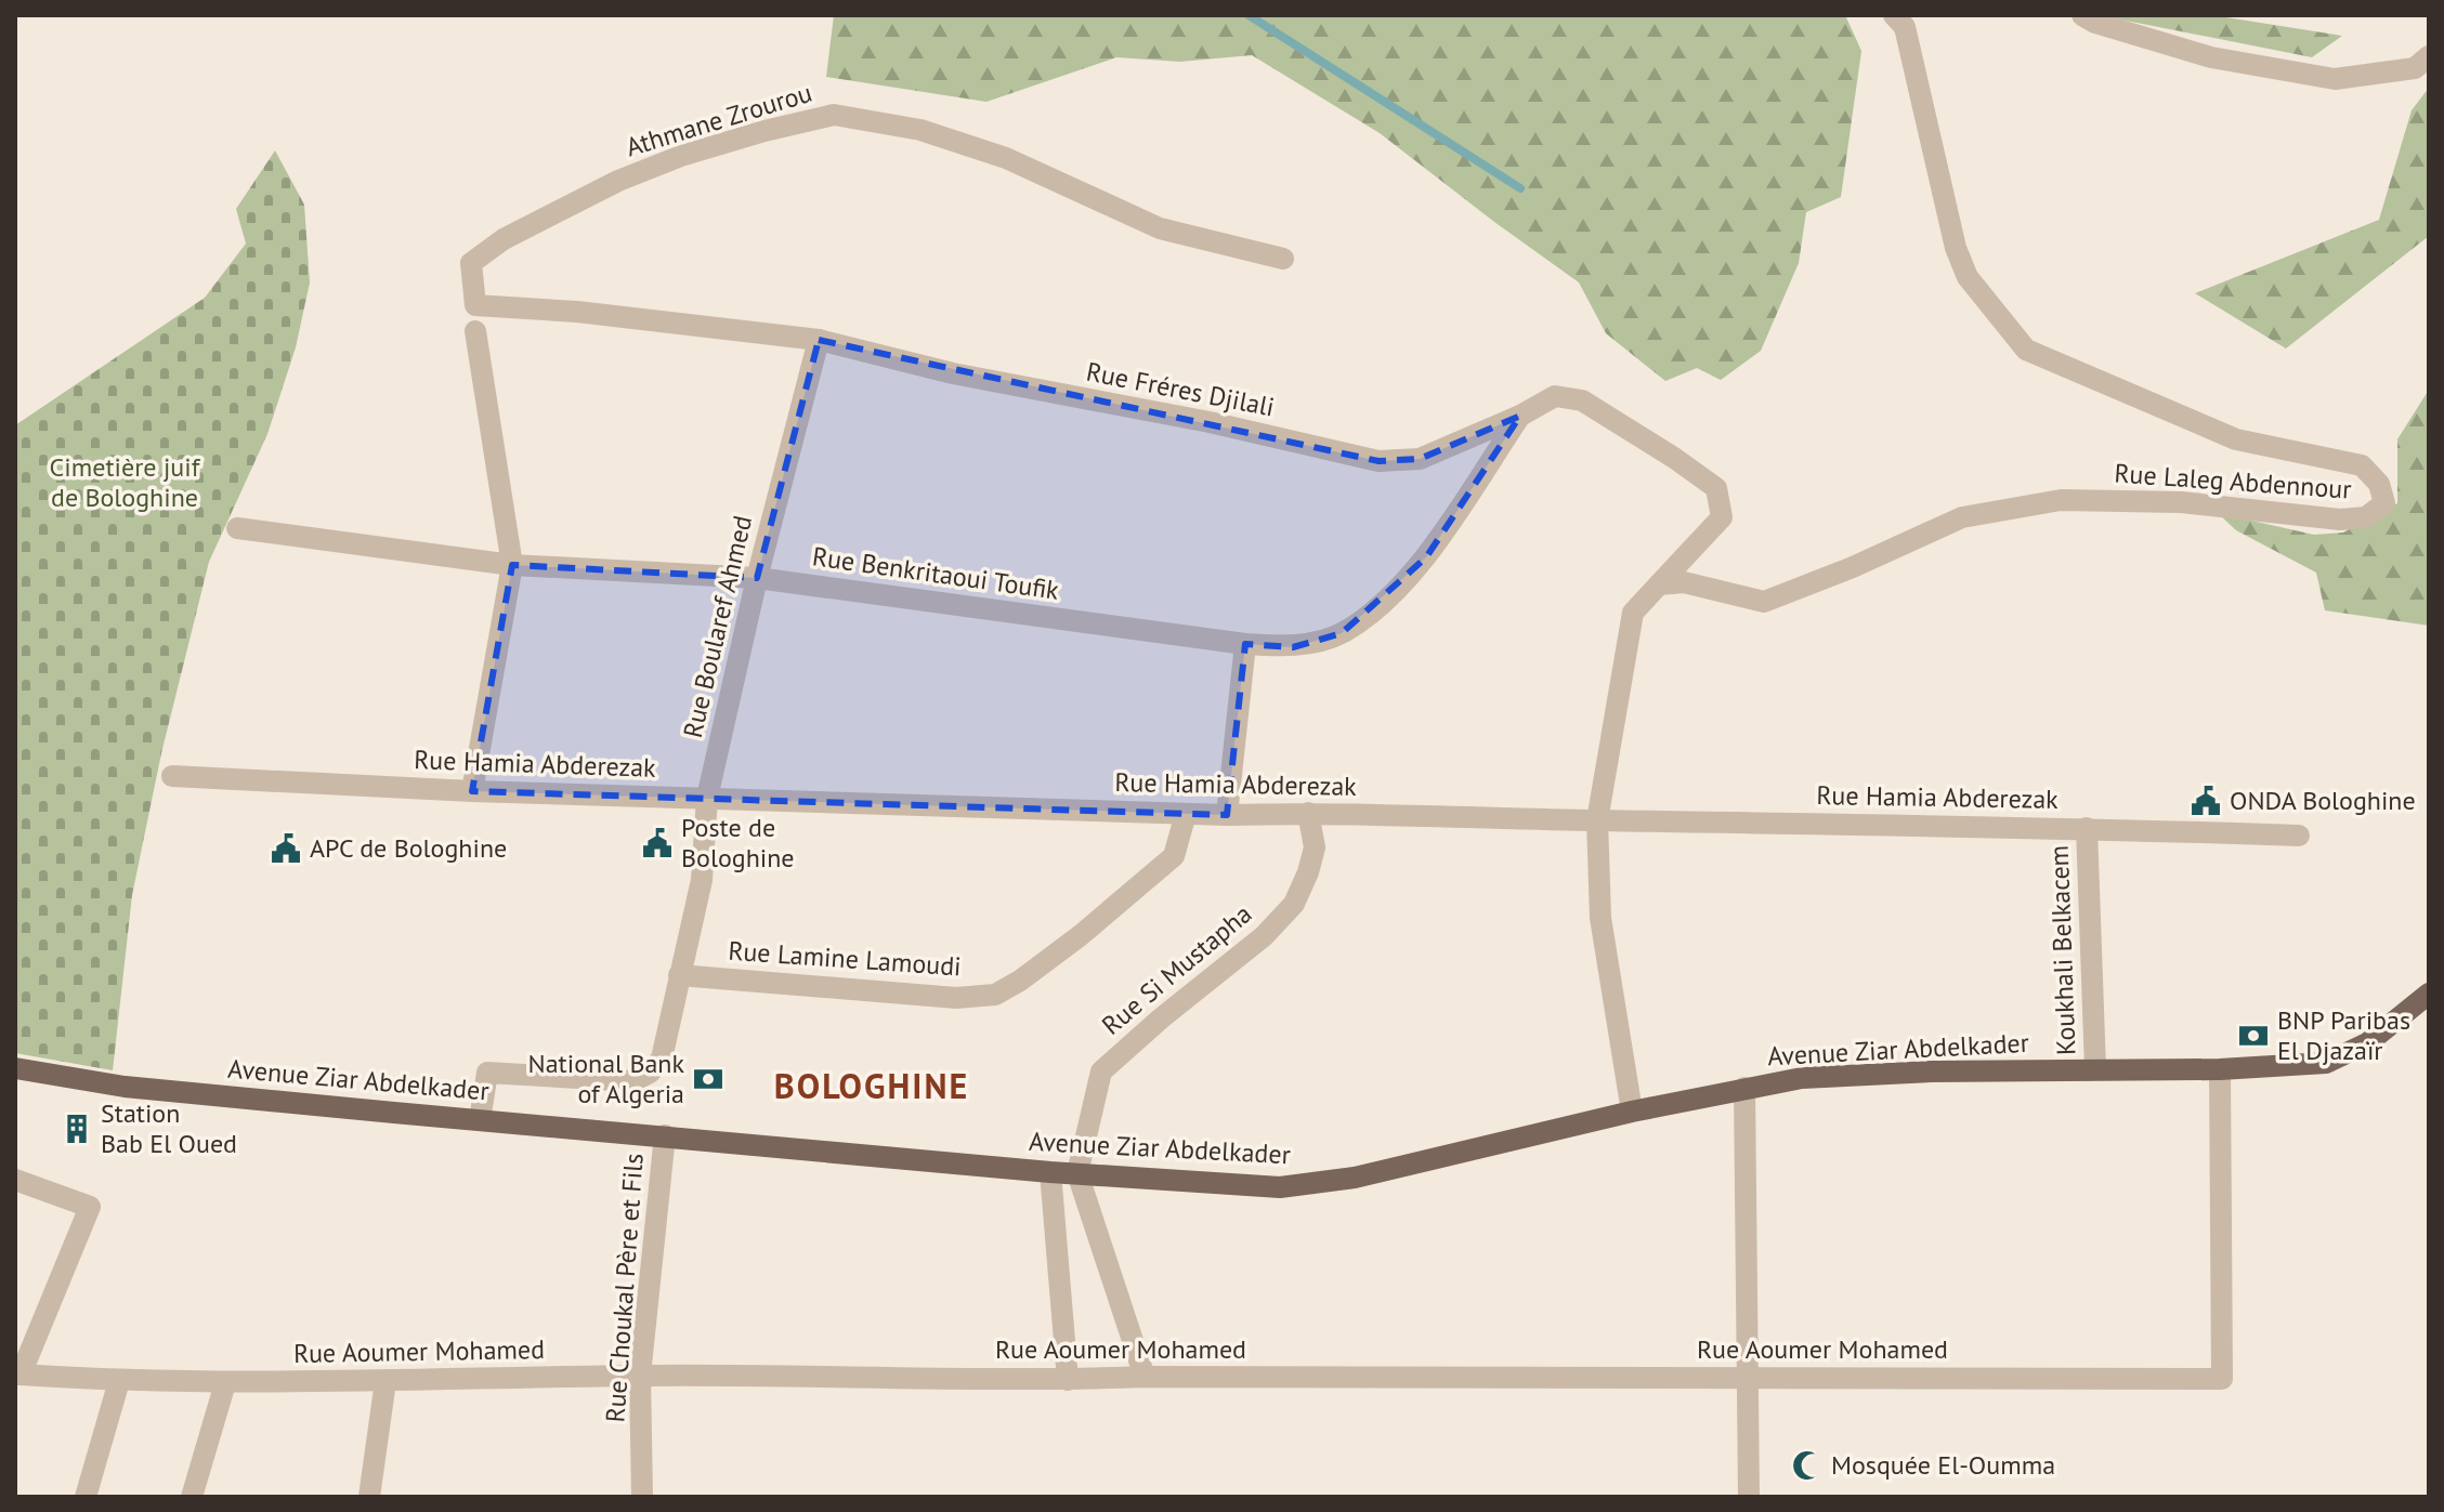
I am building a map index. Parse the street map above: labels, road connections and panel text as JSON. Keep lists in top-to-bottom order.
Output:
{
  "streets": {
    "main road": ["Avenue Ziar Abdelkader"],
    "street": [
      "Athmane Zrourou",
      "Rue Fréres Djilali",
      "Rue Laleg Abdennour",
      "Rue Benkritaoui Toufik",
      "Rue Boularef Ahmed",
      "Rue Hamia Abderezak",
      "Koukhali Belkacem",
      "Rue Lamine Lamoudi",
      "Rue Si Mustapha",
      "Rue Choukal Père et Fils",
      "Rue Aoumer Mohamed"
    ]
  },
  "crossings": [
    ["Athmane Zrourou", "Rue Fréres Djilali"],
    ["Rue Fréres Djilali", "Rue Laleg Abdennour"],
    ["Rue Fréres Djilali", "Rue Benkritaoui Toufik"],
    ["Rue Fréres Djilali", "Rue Boularef Ahmed"],
    ["Rue Benkritaoui Toufik", "Rue Boularef Ahmed"],
    ["Rue Boularef Ahmed", "Rue Hamia Abderezak"],
    ["Rue Boularef Ahmed", "Rue Lamine Lamoudi"],
    ["Rue Boularef Ahmed", "Avenue Ziar Abdelkader"],
    ["Rue Hamia Abderezak", "Koukhali Belkacem"],
    ["Rue Hamia Abderezak", "Rue Lamine Lamoudi"],
    ["Rue Hamia Abderezak", "Rue Si Mustapha"],
    ["Koukhali Belkacem", "Avenue Ziar Abdelkader"],
    ["Rue Si Mustapha", "Avenue Ziar Abdelkader"],
    ["Avenue Ziar Abdelkader", "Rue Choukal Père et Fils"],
    ["Avenue Ziar Abdelkader", "Rue Aoumer Mohamed"],
    ["Rue Choukal Père et Fils", "Rue Aoumer Mohamed"]
  ],
  "districts": ["BOLOGHINE"],
  "parks": ["Cimetière juif de Bologhine"],
  "places": {
    "public building": ["ONDA Bologhine", "Poste de Bologhine", "APC de Bologhine"],
    "bank": ["BNP Paribas El Djazaïr", "National Bank of Algeria"],
    "building": ["Station Bab El Oued"],
    "mosque": ["Mosquée El-Oumma"]
  }
}
